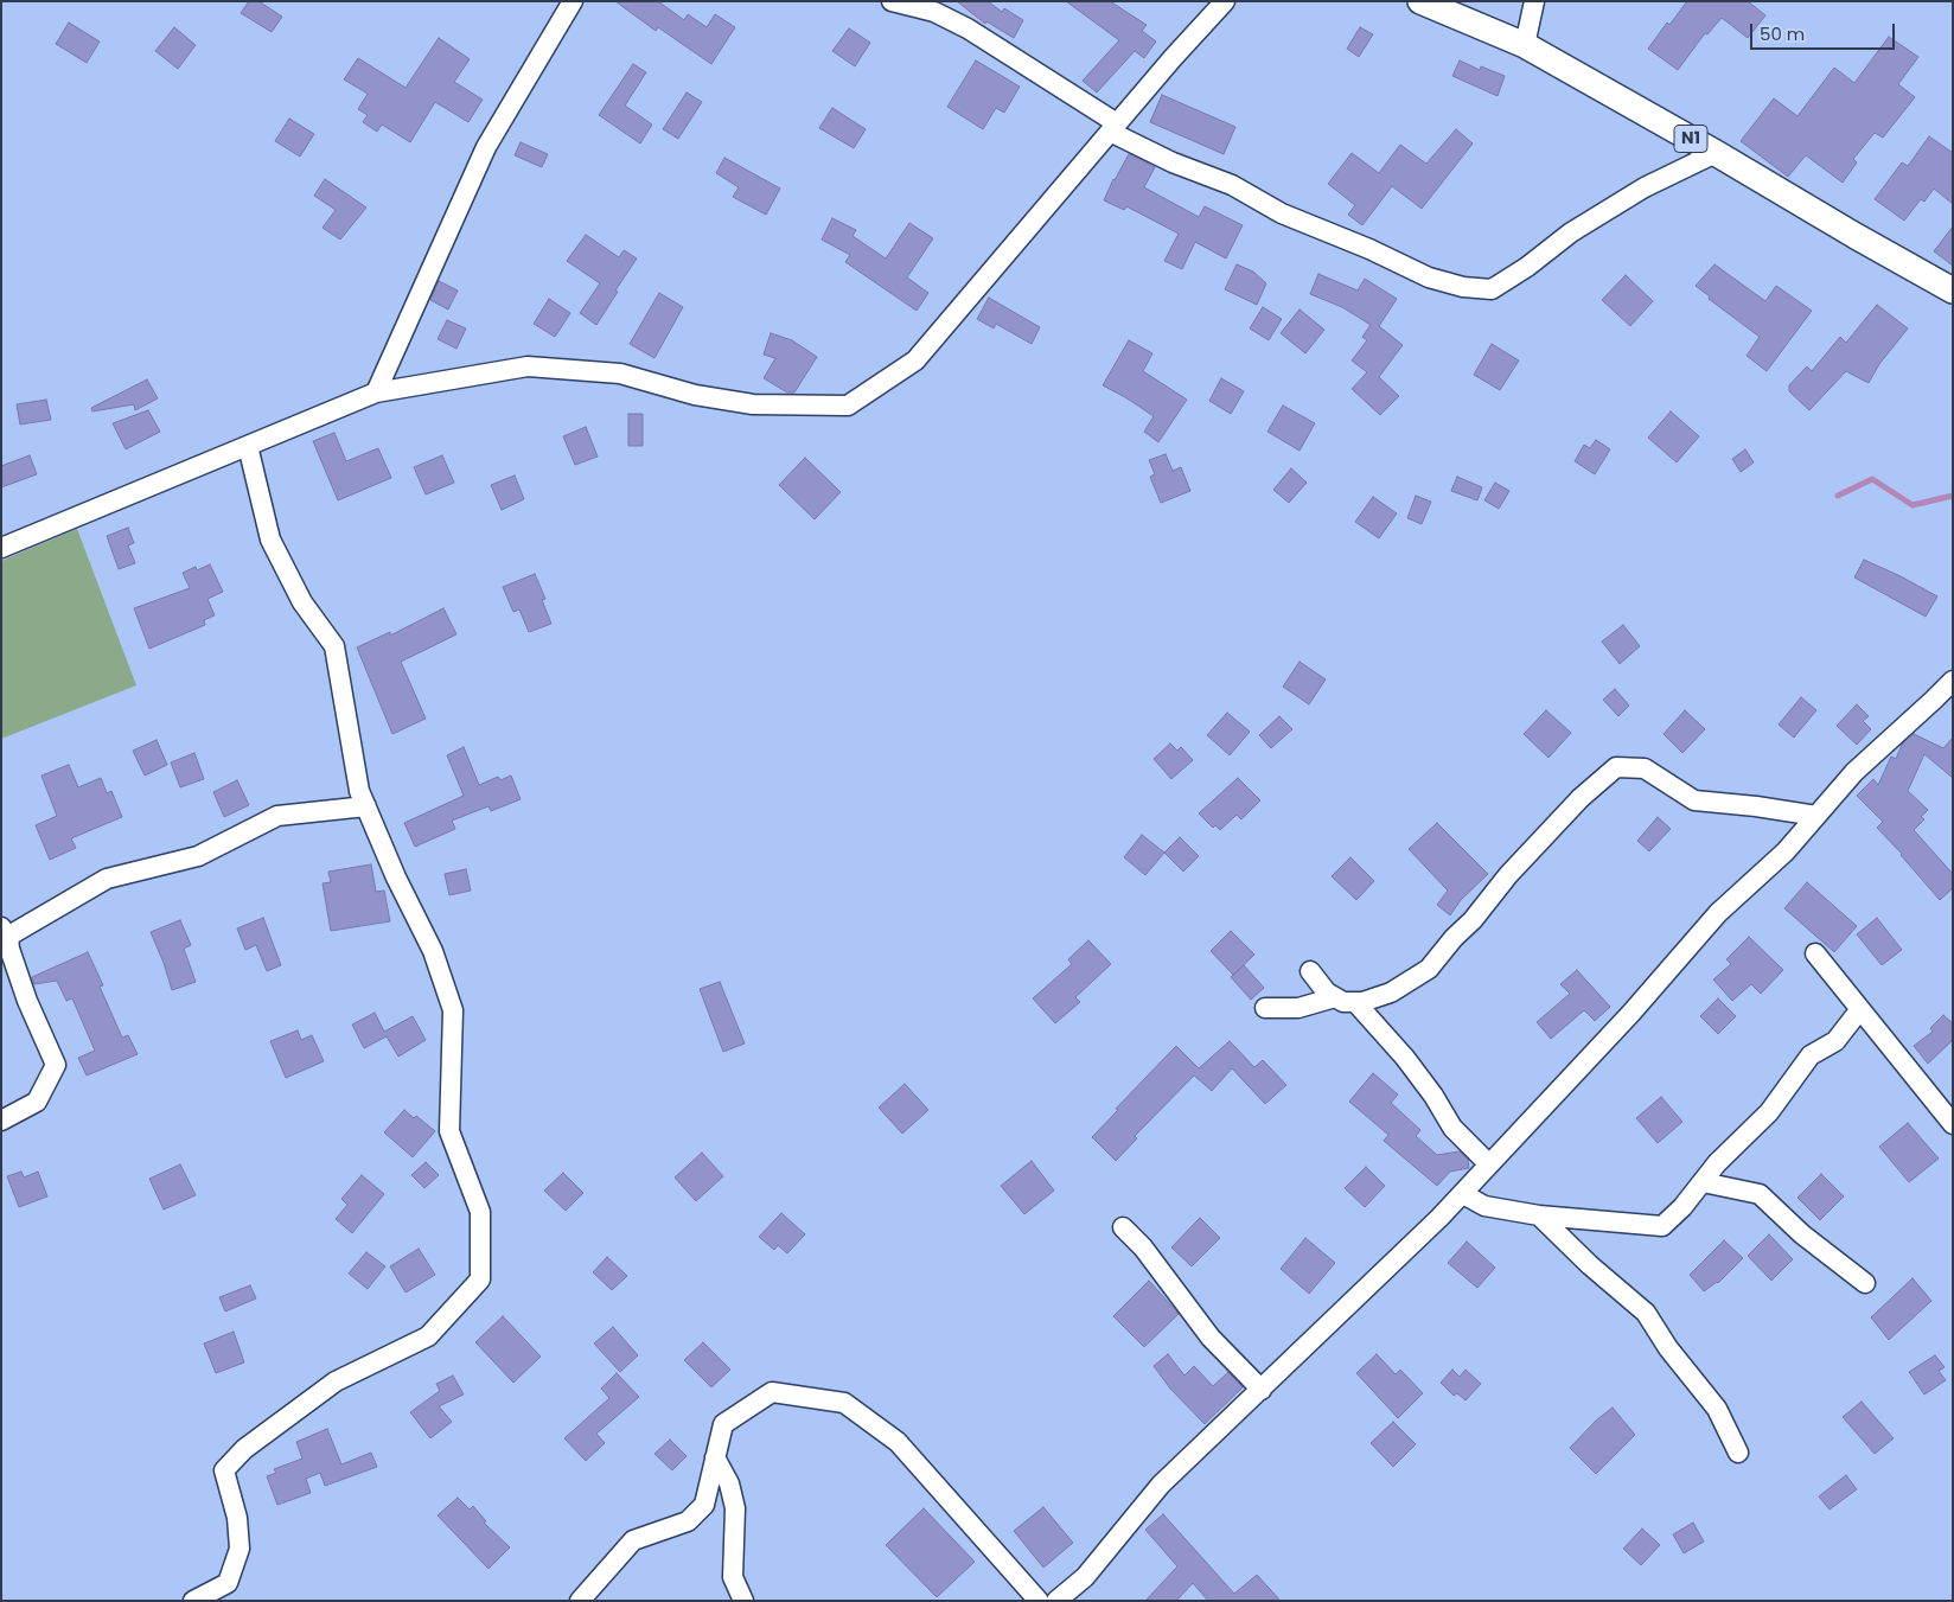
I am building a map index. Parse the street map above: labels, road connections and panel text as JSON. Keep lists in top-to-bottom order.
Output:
{
  "streets": {
    "main road": ["N1"]
  },
  "scale_bar": "50 m"
}
